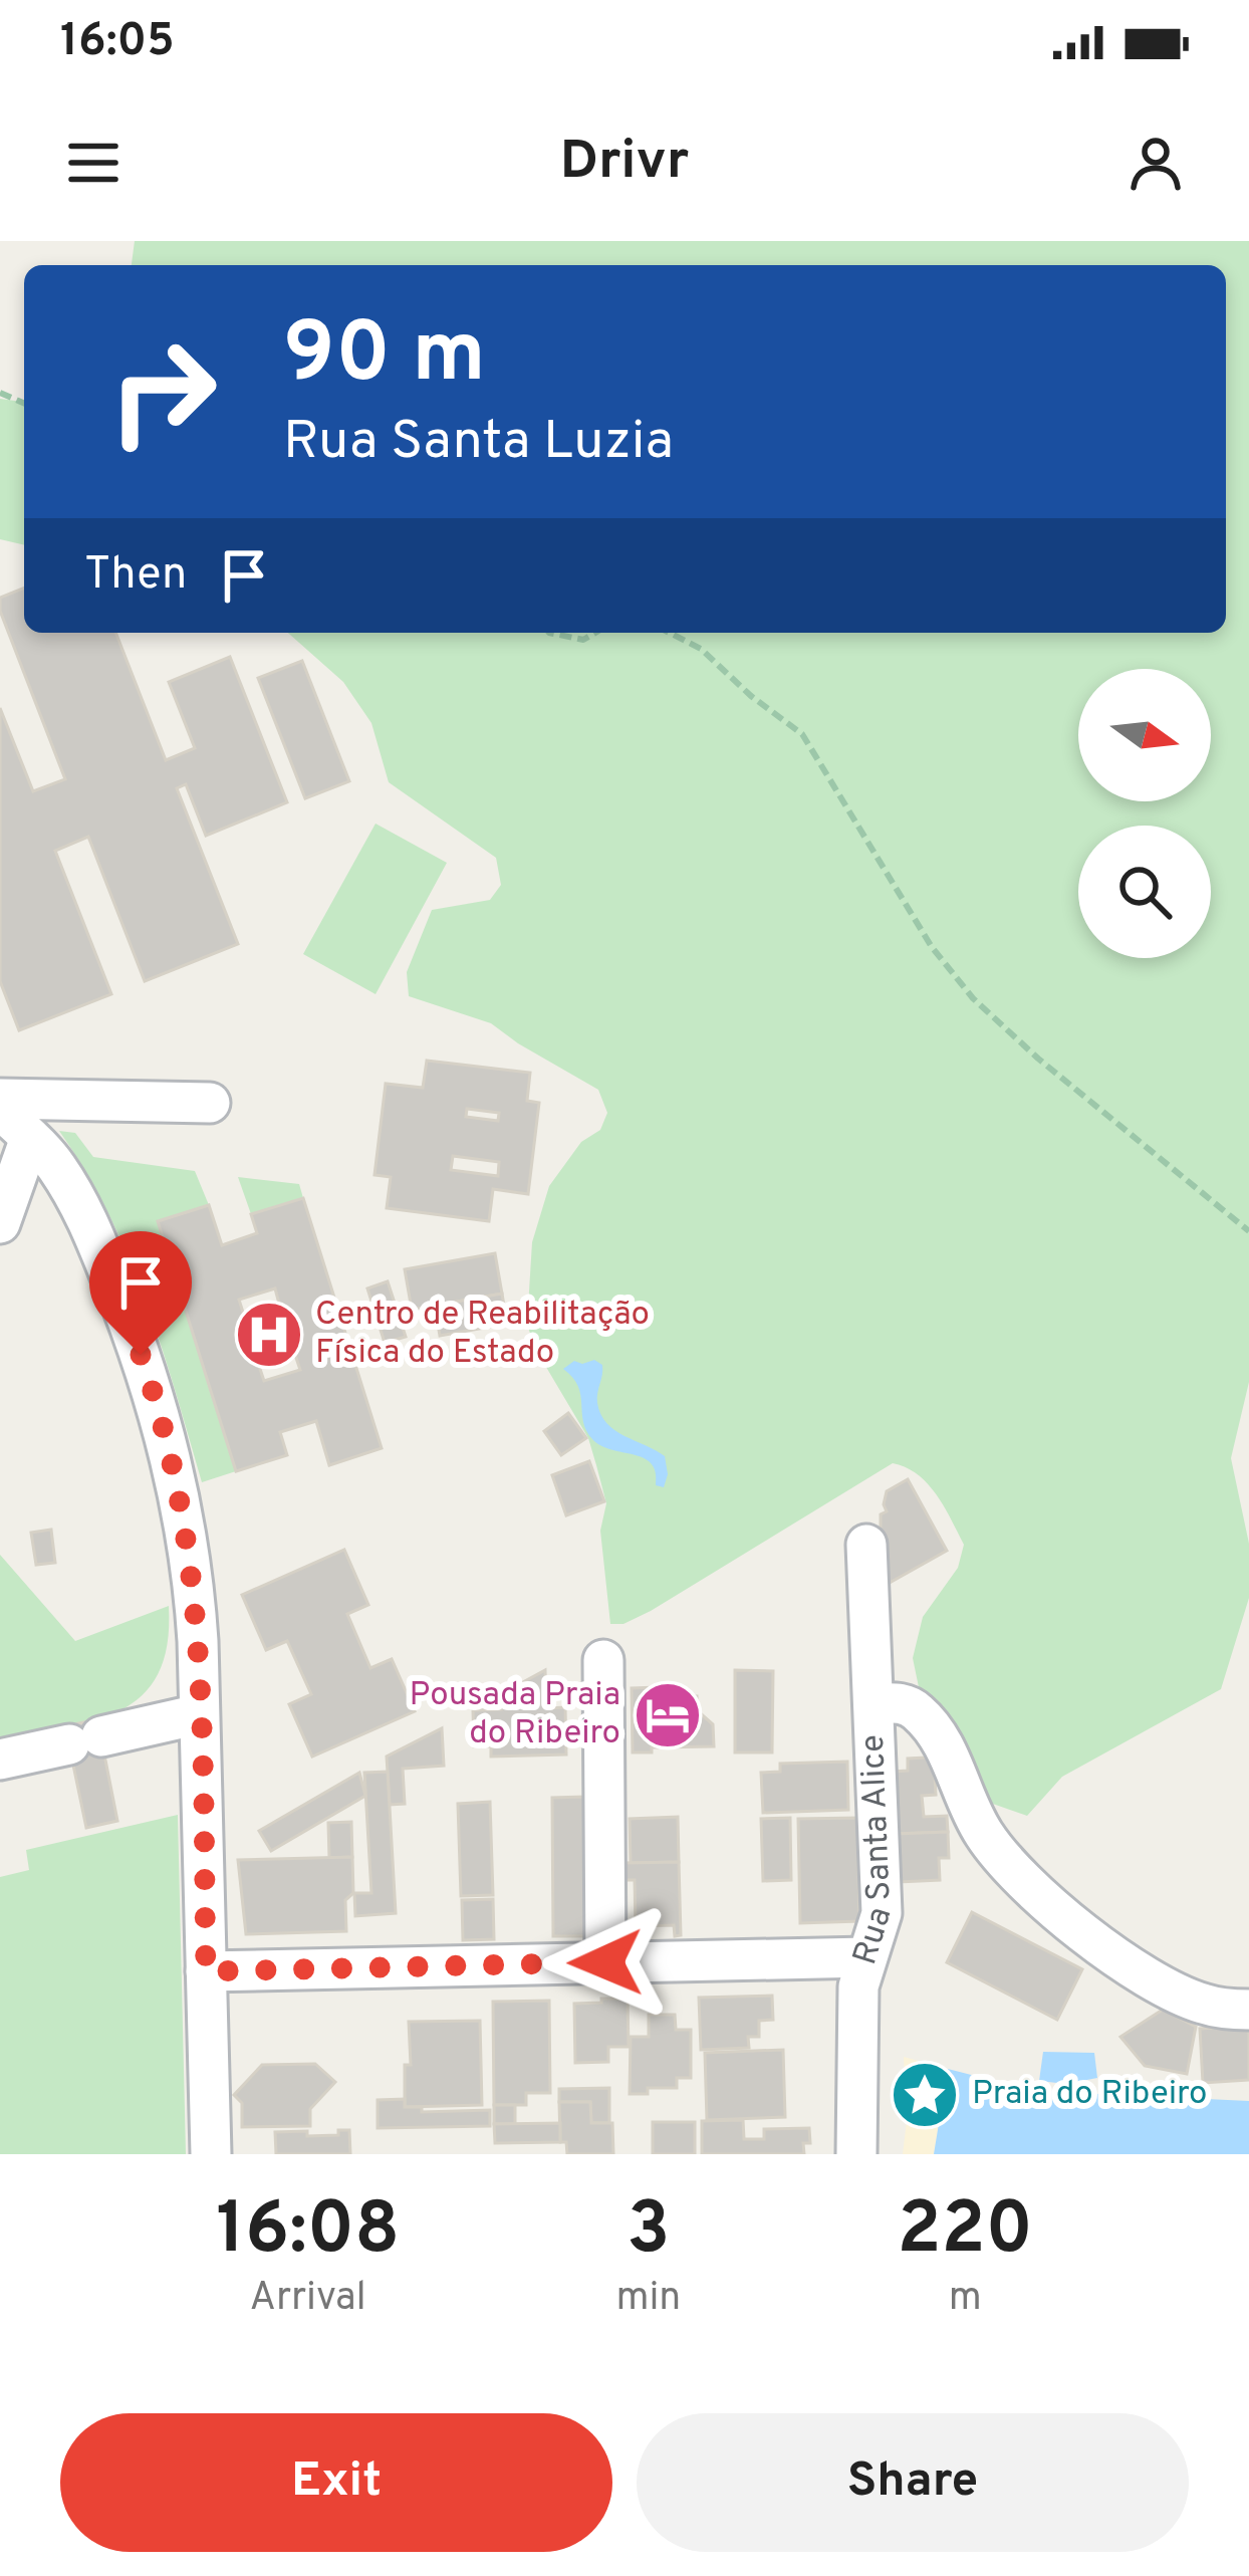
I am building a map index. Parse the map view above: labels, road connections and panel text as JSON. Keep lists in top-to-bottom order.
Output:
{
  "streets": {
    "street": ["Rua Santa Alice"]
  },
  "places": {
    "hospital": ["Centro de Reabilitação Física do Estado"],
    "hotel": ["Pousada Praia do Ribeiro"],
    "place": ["Praia do Ribeiro"]
  },
  "north": "right",
  "page": {
    "status": "16:05",
    "header": "Drivr",
    "turn": ["90 m", "Rua Santa Luzia"],
    "then": "Then",
    "eta": [
      "16:08",
      "Arrival",
      "3",
      "min",
      "220",
      "m"
    ],
    "buttons": ["Exit", "Share"]
  }
}
